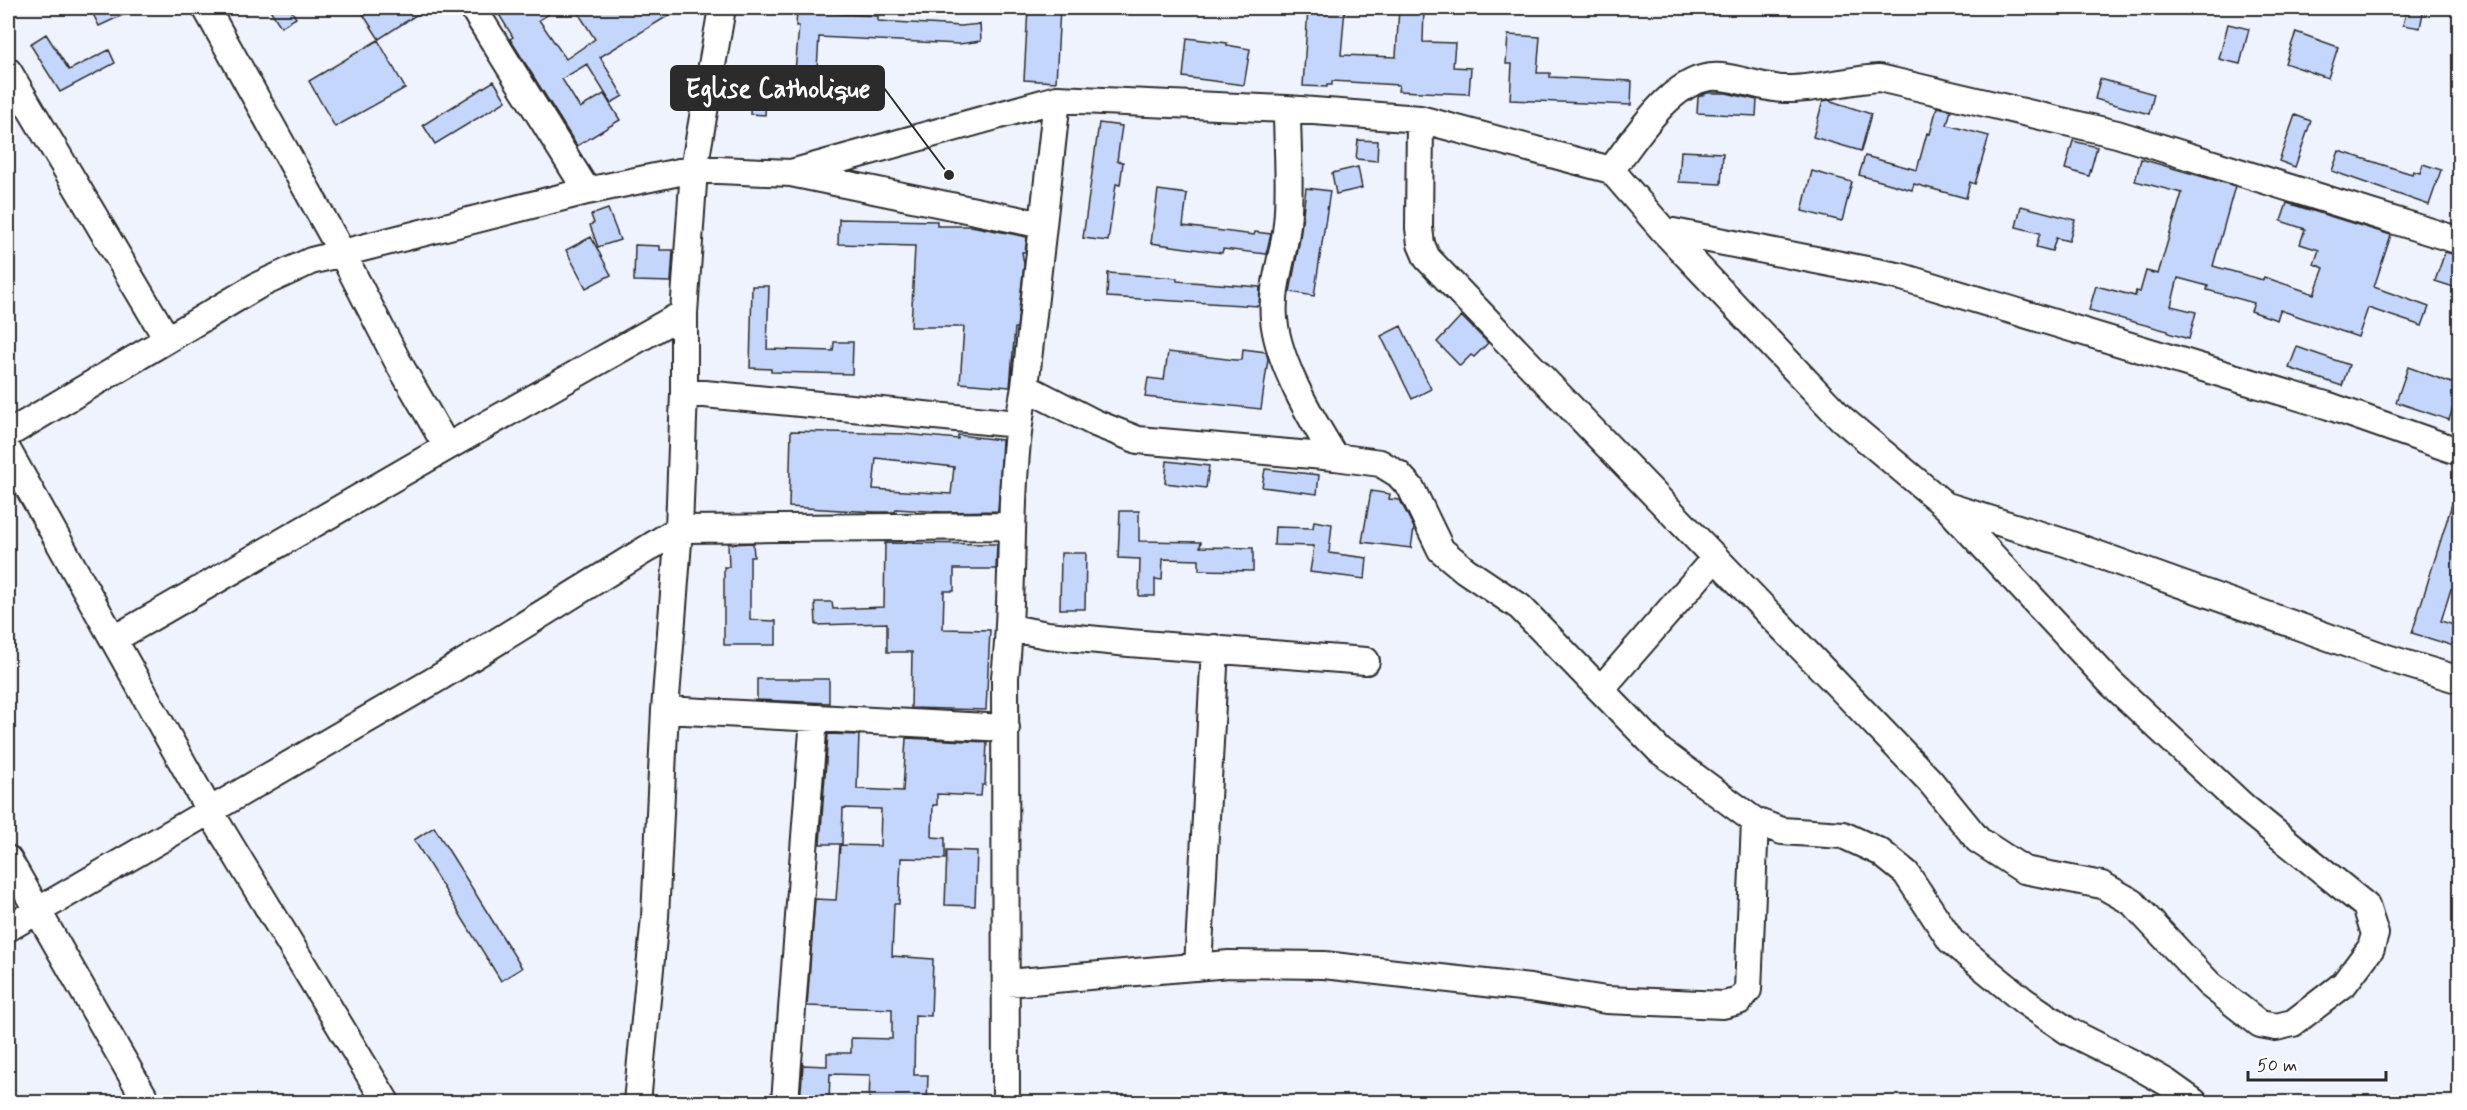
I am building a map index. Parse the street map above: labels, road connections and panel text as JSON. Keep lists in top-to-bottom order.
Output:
{
  "places": ["Eglise Catholique"],
  "scale_bar": "50 m"
}
